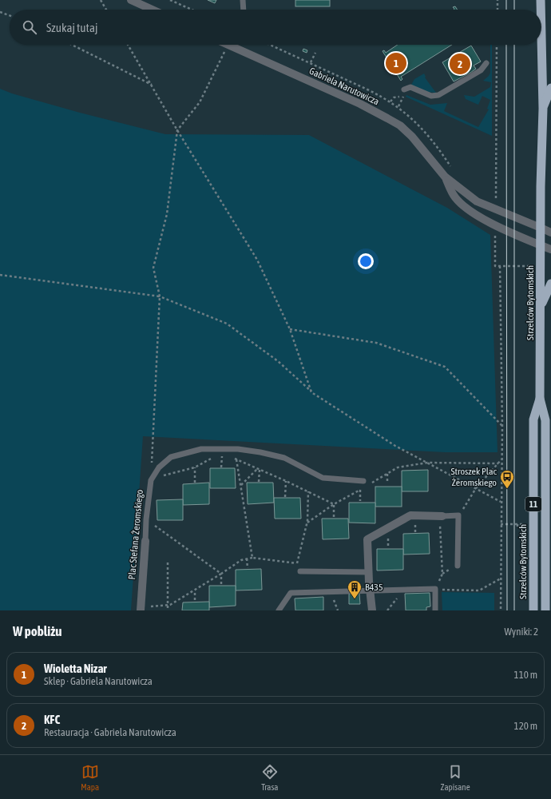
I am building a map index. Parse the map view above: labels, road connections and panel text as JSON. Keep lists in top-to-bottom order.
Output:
{
  "streets": {
    "highway": ["Strzelców Bytomskich", "11"],
    "street": ["Gabriela Narutowicza", "Plac Stefana Żeromskiego"]
  },
  "crossings": [
    ["Gabriela Narutowicza", "Strzelców Bytomskich"],
    ["Gabriela Narutowicza", "11"],
    ["Strzelców Bytomskich", "11"]
  ],
  "places": {
    "bus stop": ["Stroszek Plac Żeromskiego"],
    "building": ["B435"]
  },
  "page": {
    "search": "Szukaj tutaj",
    "pins": ["1", "2"],
    "heading": ["W pobliżu", "Wyniki: 2"],
    "list": [
      {
        "mark": "1",
        "name": "Wioletta Nizar",
        "note": "Sklep · Gabriela Narutowicza",
        "value": "110 m"
      },
      {
        "mark": "2",
        "name": "KFC",
        "note": "Restauracja · Gabriela Narutowicza",
        "value": "120 m"
      }
    ],
    "nav": ["Mapa", "Trasa", "Zapisane"]
  }
}
